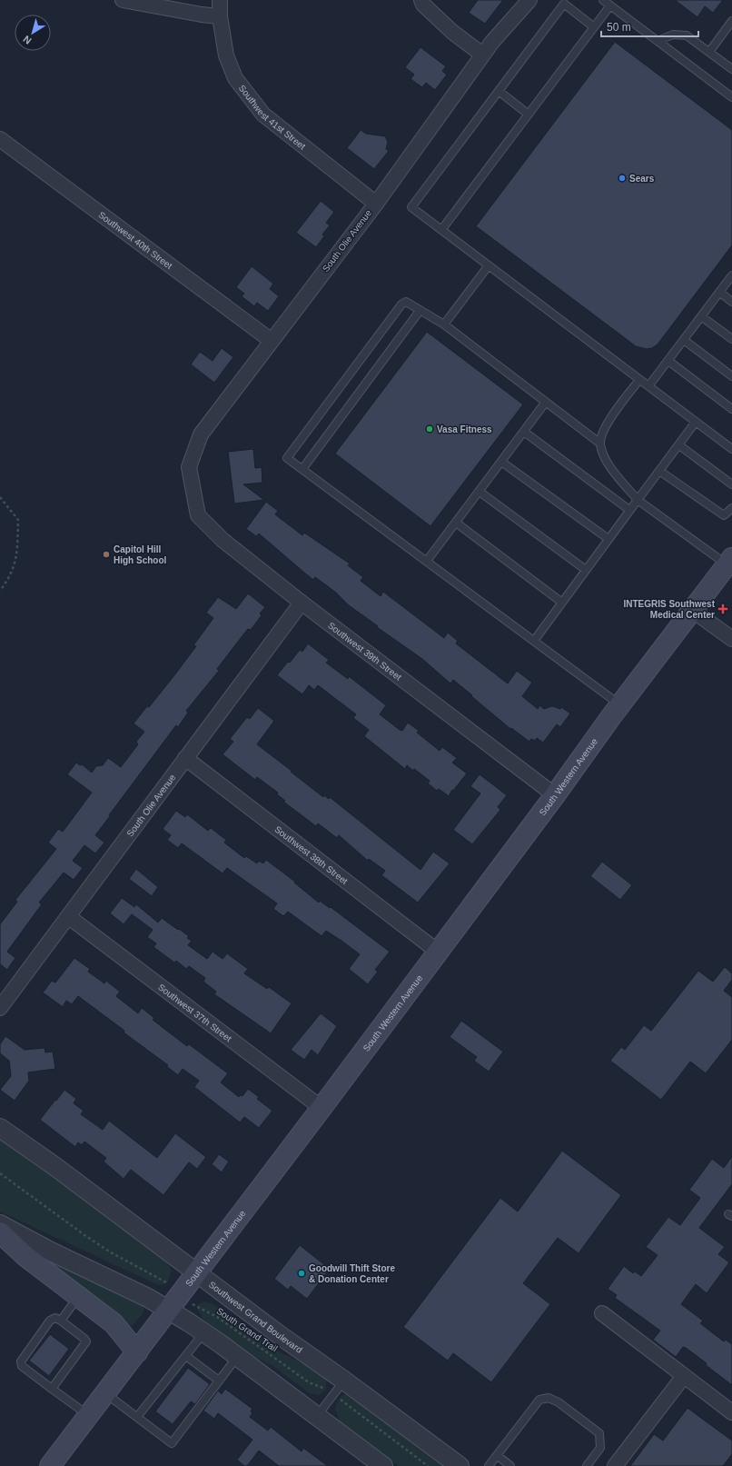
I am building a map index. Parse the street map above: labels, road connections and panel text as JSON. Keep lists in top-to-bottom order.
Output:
{
  "streets": {
    "main road": ["South Western Avenue"],
    "street": [
      "Southwest 41st Street",
      "Southwest 40th Street",
      "South Olie Avenue",
      "Southwest 39th Street",
      "Southwest 38th Street",
      "Southwest 37th Street",
      "Southwest Grand Boulevard"
    ],
    "path": ["South Grand Trail"]
  },
  "crossings": [
    ["Southwest 41st Street", "South Olie Avenue"],
    ["Southwest 40th Street", "South Olie Avenue"],
    ["South Olie Avenue", "Southwest 39th Street"],
    ["South Olie Avenue", "Southwest 38th Street"],
    ["South Olie Avenue", "Southwest 37th Street"],
    ["Southwest 39th Street", "South Western Avenue"],
    ["South Western Avenue", "Southwest 38th Street"],
    ["South Western Avenue", "Southwest 37th Street"],
    ["South Western Avenue", "Southwest Grand Boulevard"],
    ["South Western Avenue", "South Grand Trail"]
  ],
  "places": {
    "other": [
      "Sears",
      "Vasa Fitness",
      "Capitol Hill High School",
      "Goodwill Thift Store & Donation Center"
    ],
    "health": ["INTEGRIS Southwest Medical Center"]
  },
  "scale_bar": "50 m",
  "north": "bottom left"
}
